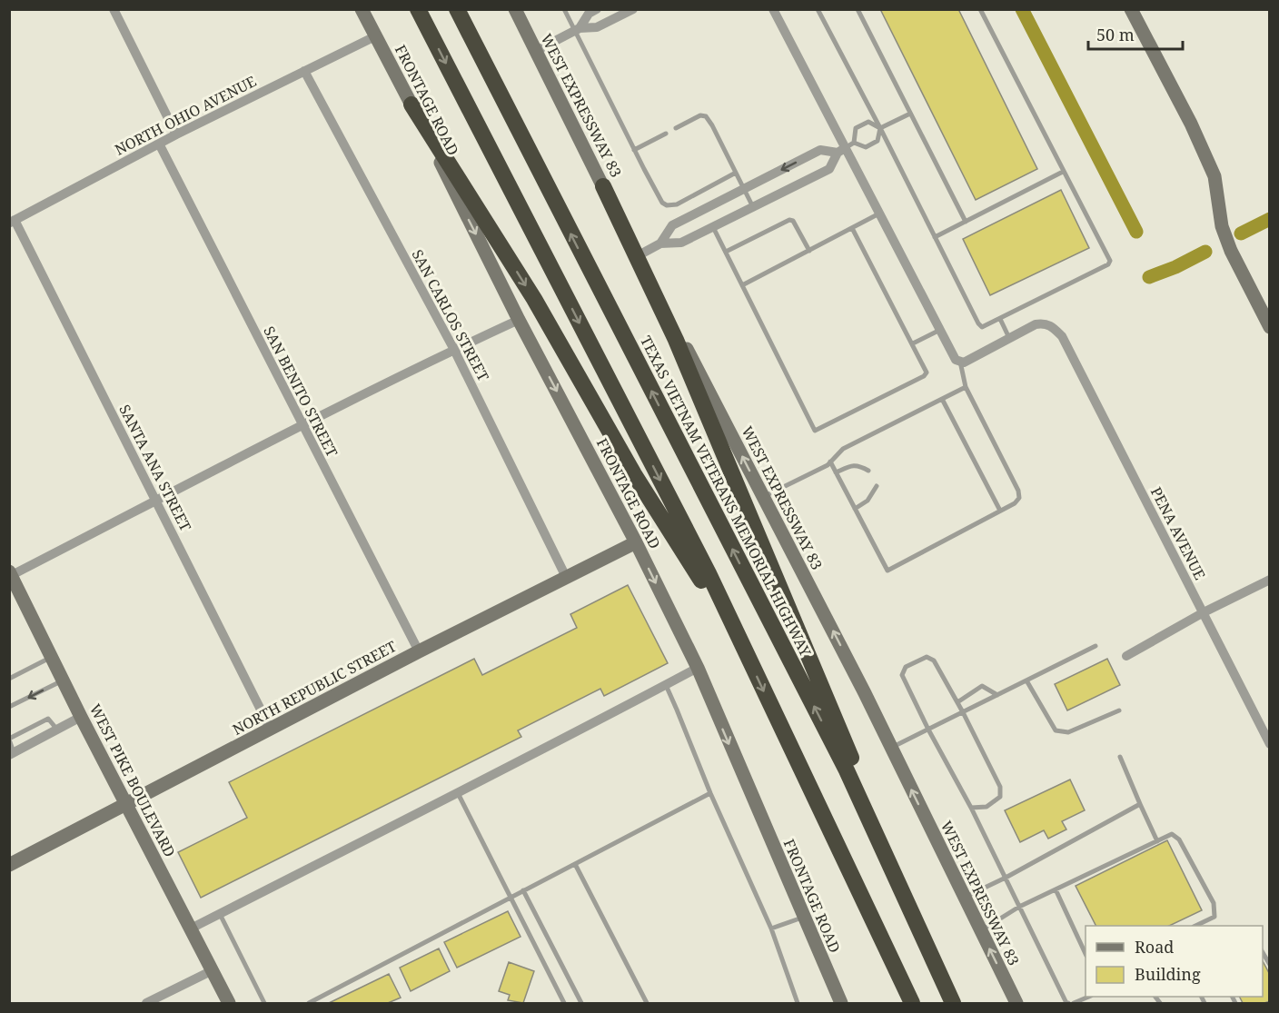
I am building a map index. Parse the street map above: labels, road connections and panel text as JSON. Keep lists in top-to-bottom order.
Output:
{
  "streets": {
    "highway": ["TEXAS VIETNAM VETERANS MEMORIAL HIGHWAY"],
    "main road": [
      "FRONTAGE ROAD",
      "WEST EXPRESSWAY 83",
      "NORTH REPUBLIC STREET",
      "WEST PIKE BOULEVARD"
    ],
    "street": [
      "NORTH OHIO AVENUE",
      "SAN CARLOS STREET",
      "SAN BENITO STREET",
      "SANTA ANA STREET",
      "PENA AVENUE"
    ]
  },
  "crossings": [
    ["FRONTAGE ROAD", "NORTH OHIO AVENUE"],
    ["FRONTAGE ROAD", "NORTH REPUBLIC STREET"],
    ["NORTH OHIO AVENUE", "SAN CARLOS STREET"],
    ["NORTH OHIO AVENUE", "SAN BENITO STREET"],
    ["NORTH OHIO AVENUE", "SANTA ANA STREET"],
    ["SAN CARLOS STREET", "NORTH REPUBLIC STREET"],
    ["SAN BENITO STREET", "NORTH REPUBLIC STREET"],
    ["SANTA ANA STREET", "NORTH REPUBLIC STREET"],
    ["NORTH REPUBLIC STREET", "WEST PIKE BOULEVARD"]
  ],
  "one_way": ["FRONTAGE ROAD", "WEST EXPRESSWAY 83"],
  "legend": ["Road", "Building"],
  "scale_bar": "50 m"
}
